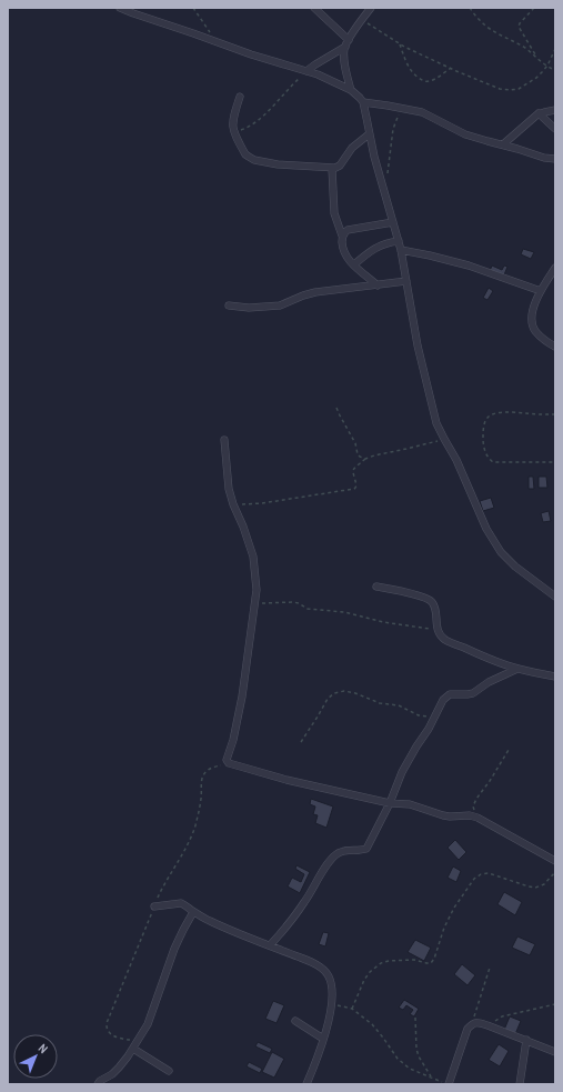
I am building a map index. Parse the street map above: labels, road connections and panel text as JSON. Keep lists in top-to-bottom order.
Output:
{
  "north": "top right"
}
